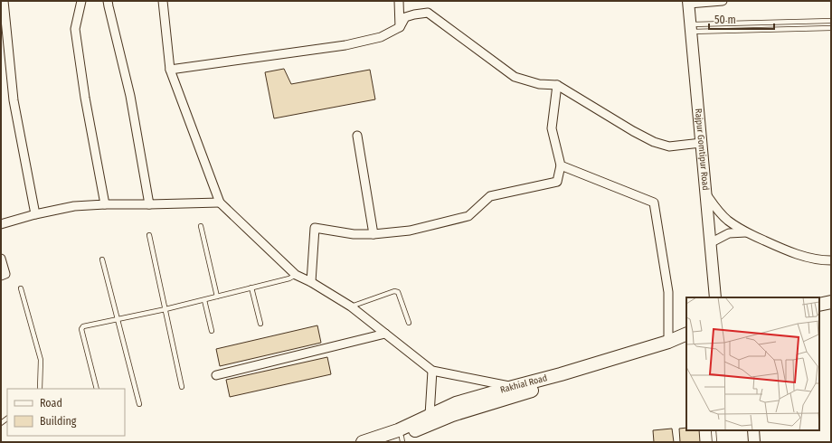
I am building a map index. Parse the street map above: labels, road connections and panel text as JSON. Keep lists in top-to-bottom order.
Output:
{
  "streets": {
    "main road": ["Rajpur Gomtipur Road", "Rakhial Road"]
  },
  "legend": ["Road", "Building"],
  "scale_bar": "50 m"
}
